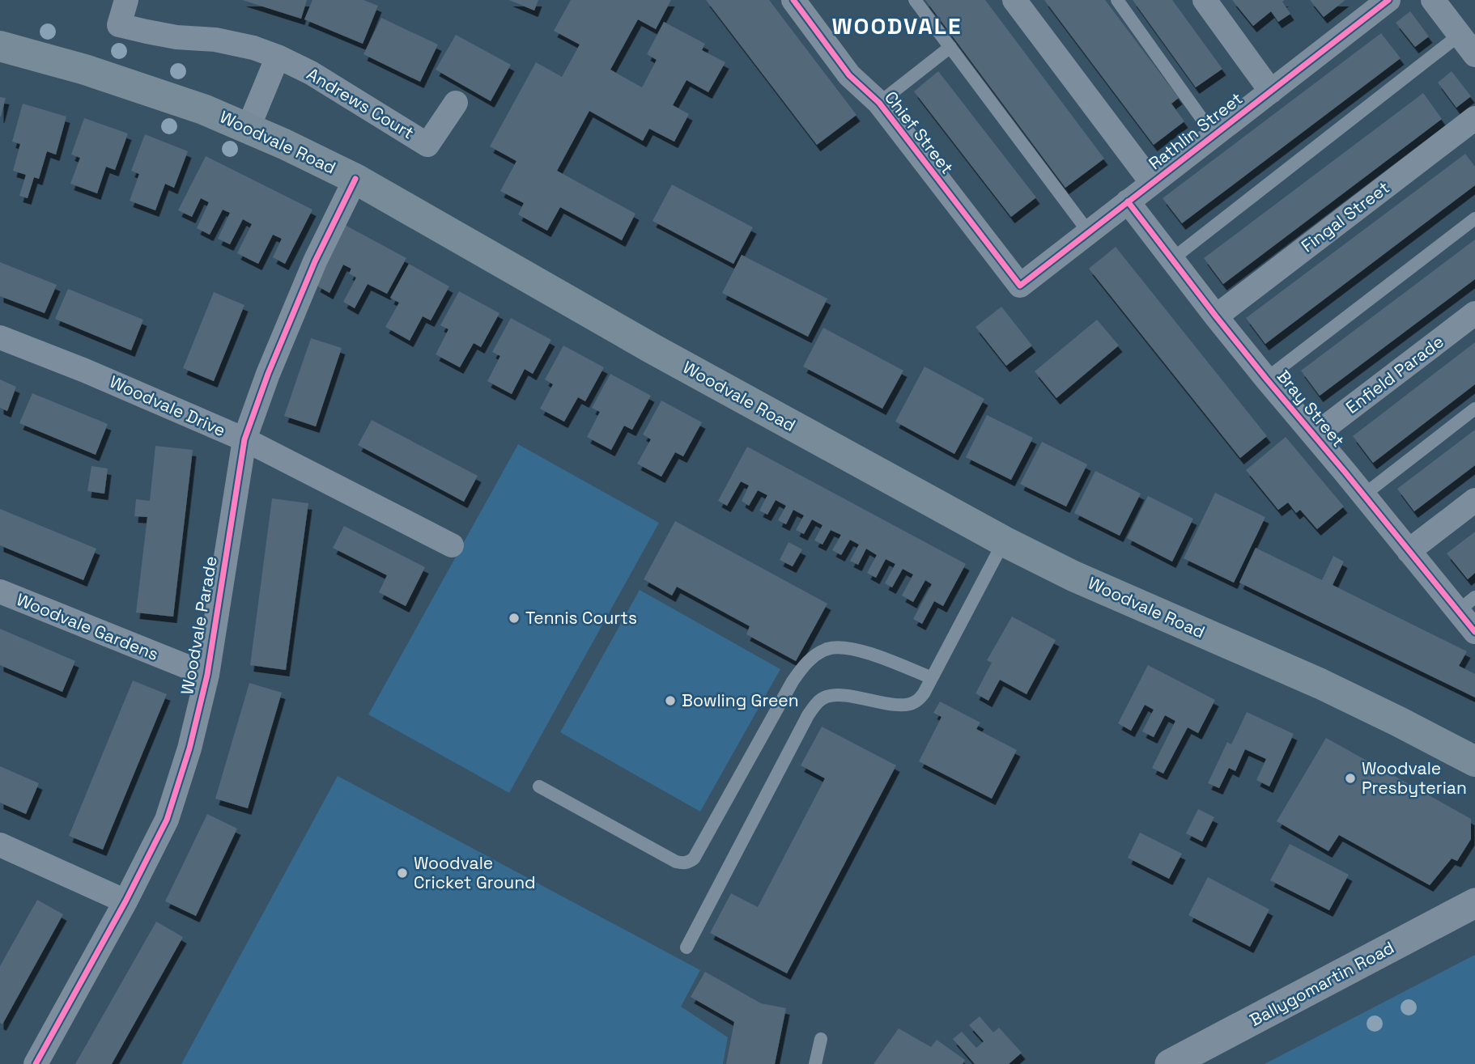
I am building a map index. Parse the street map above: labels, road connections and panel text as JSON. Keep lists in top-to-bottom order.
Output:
{
  "streets": {
    "main road": ["Woodvale Road"],
    "street": [
      "Andrews Court",
      "Rathlin Street",
      "Chief Street",
      "Fingal Street",
      "Enfield Parade",
      "Woodvale Drive",
      "Bray Street",
      "Woodvale Parade",
      "Woodvale Gardens",
      "Ballygomartin Road"
    ]
  },
  "crossings": [
    ["Rathlin Street", "Chief Street"],
    ["Rathlin Street", "Bray Street"],
    ["Woodvale Road", "Woodvale Parade"],
    ["Fingal Street", "Bray Street"],
    ["Enfield Parade", "Bray Street"],
    ["Woodvale Drive", "Woodvale Parade"],
    ["Woodvale Parade", "Woodvale Gardens"]
  ],
  "districts": ["WOODVALE"],
  "places": [
    "Tennis Courts",
    "Bowling Green",
    "Woodvale Presbyterian",
    "Woodvale Cricket Ground"
  ]
}
